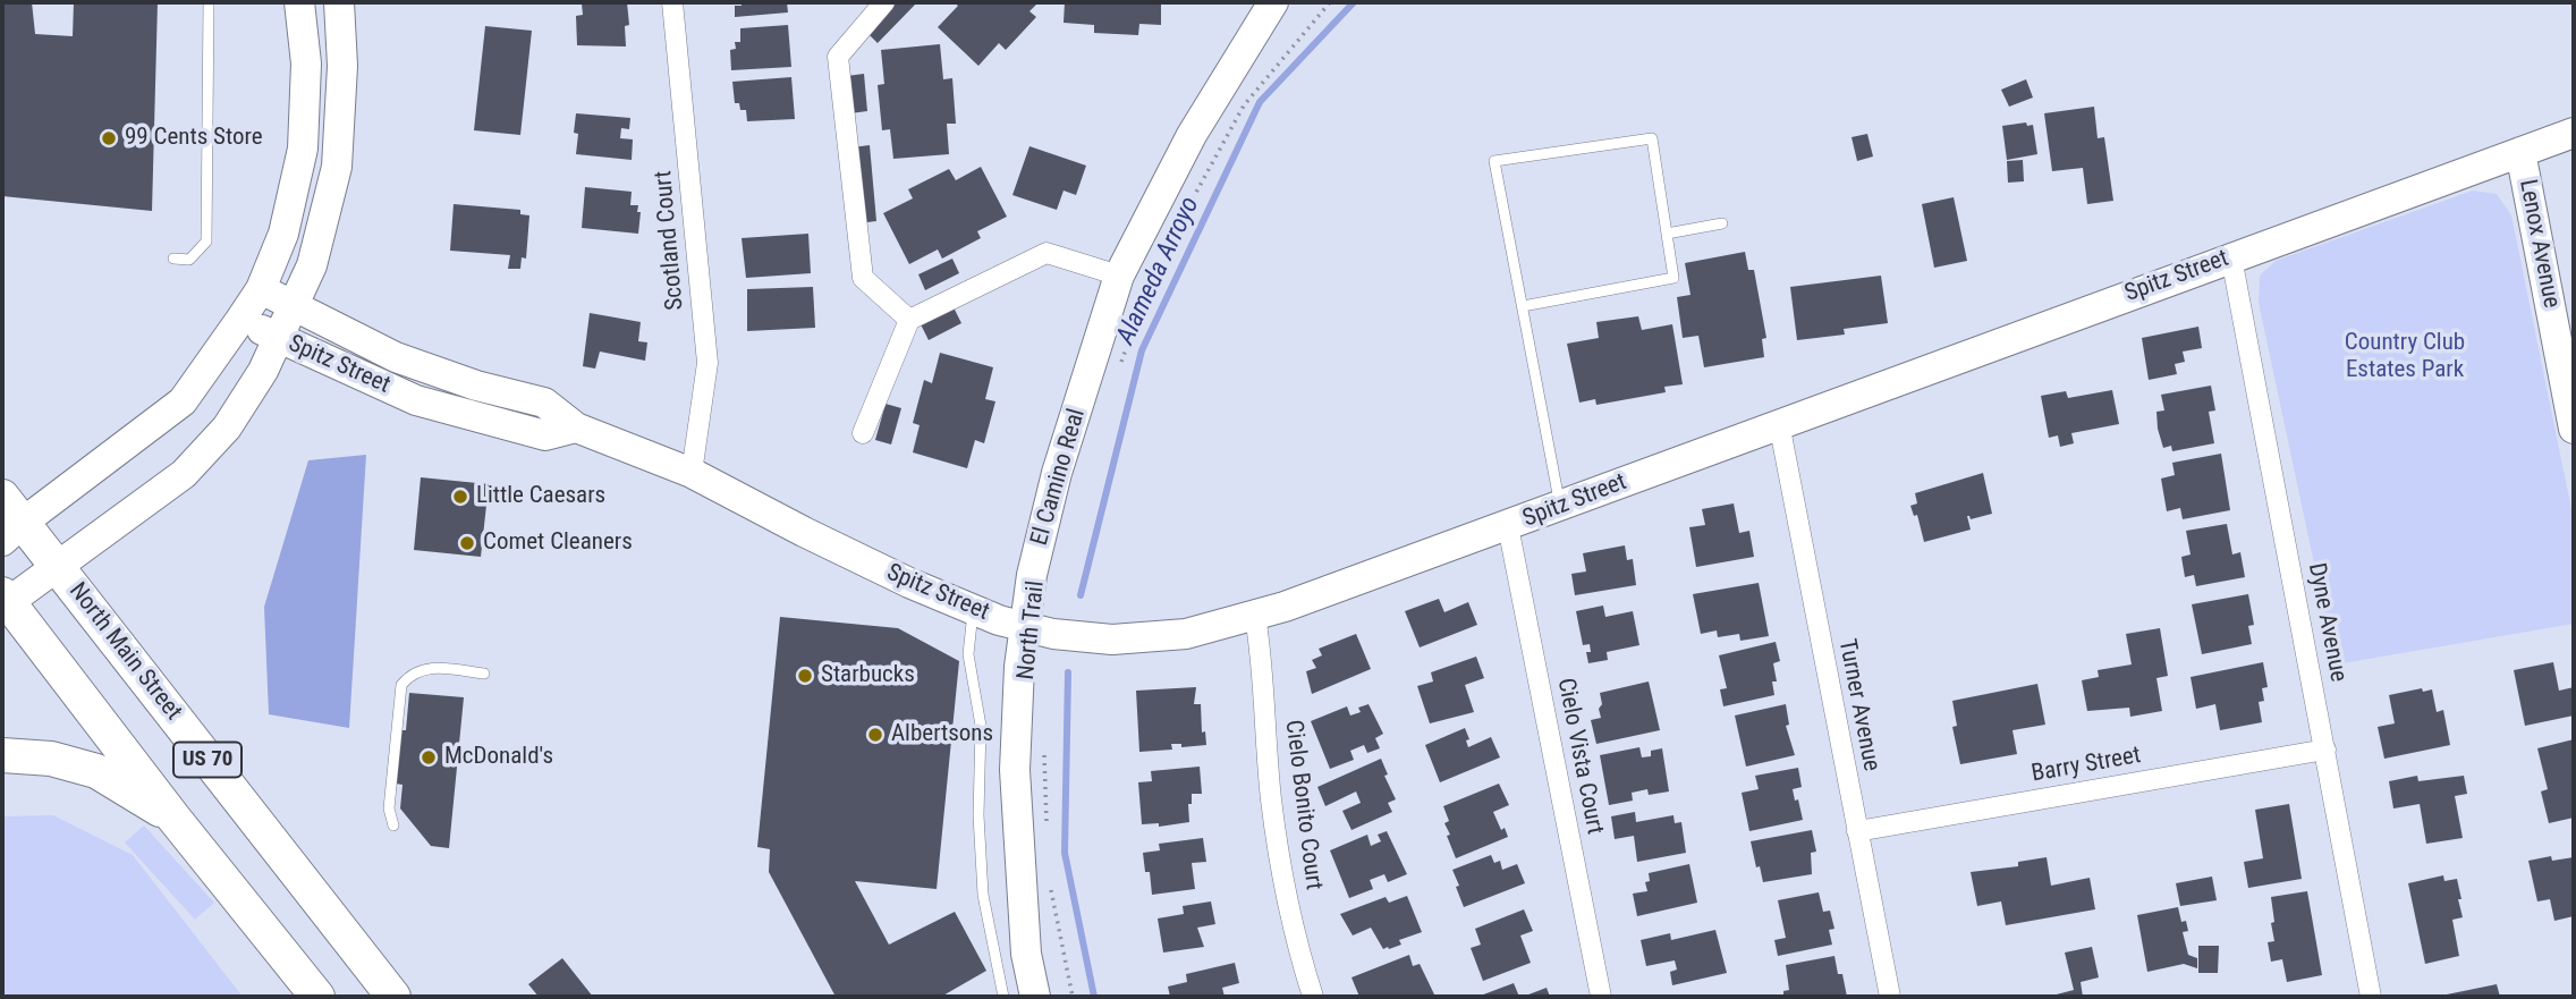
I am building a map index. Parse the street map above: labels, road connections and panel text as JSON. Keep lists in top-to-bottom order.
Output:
{
  "streets": {
    "main road": ["North Main Street", "US 70"],
    "street": [
      "Scotland Court",
      "Lenox Avenue",
      "Spitz Street",
      "El Camino Real",
      "Dyne Avenue",
      "Turner Avenue",
      "Cielo Vista Court",
      "Barry Street",
      "Cielo Bonito Court"
    ]
  },
  "crossings": [
    ["Scotland Court", "Spitz Street"],
    ["Lenox Avenue", "Spitz Street"],
    ["Spitz Street", "El Camino Real"],
    ["Spitz Street", "Dyne Avenue"],
    ["Spitz Street", "Turner Avenue"],
    ["Spitz Street", "Cielo Vista Court"],
    ["Spitz Street", "Cielo Bonito Court"],
    ["Dyne Avenue", "Barry Street"],
    ["Turner Avenue", "Barry Street"]
  ],
  "water": ["Alameda Arroyo"],
  "parks": ["Country Club Estates Park"],
  "places": [
    "99 Cents Store",
    "Little Caesars",
    "Comet Cleaners",
    "Starbucks",
    "Albertsons",
    "McDonald's"
  ]
}
